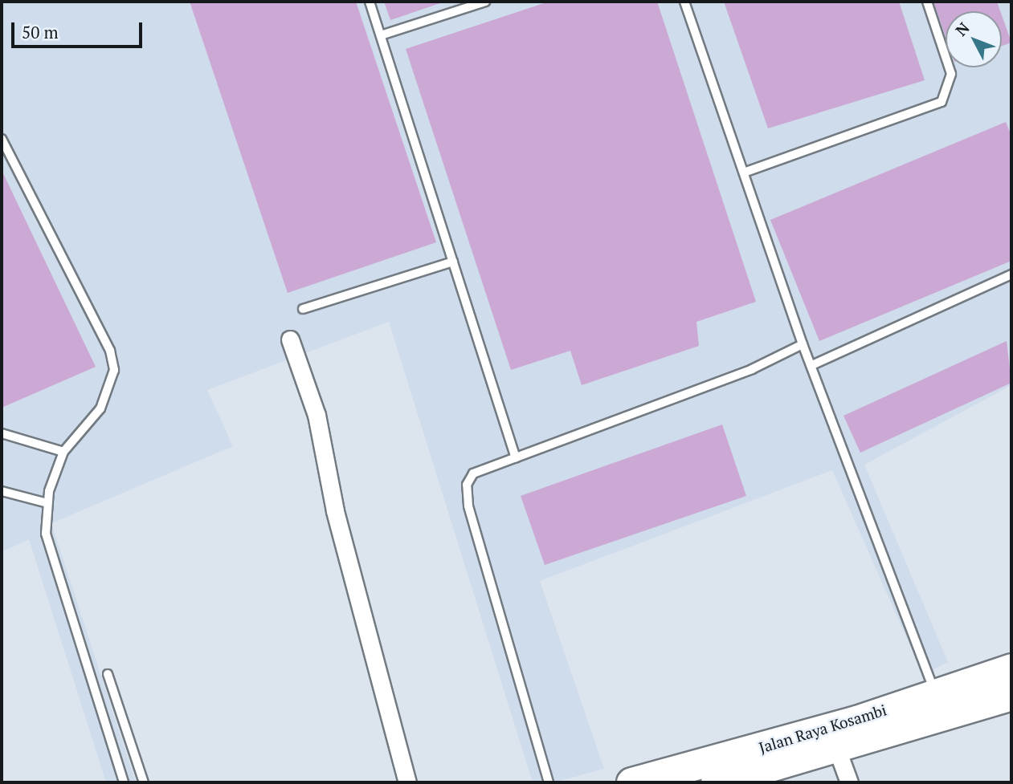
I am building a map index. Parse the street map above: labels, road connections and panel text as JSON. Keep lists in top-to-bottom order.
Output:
{
  "streets": {
    "highway": ["Jalan Raya Kosambi"]
  },
  "scale_bar": "50 m",
  "north": "top left"
}
